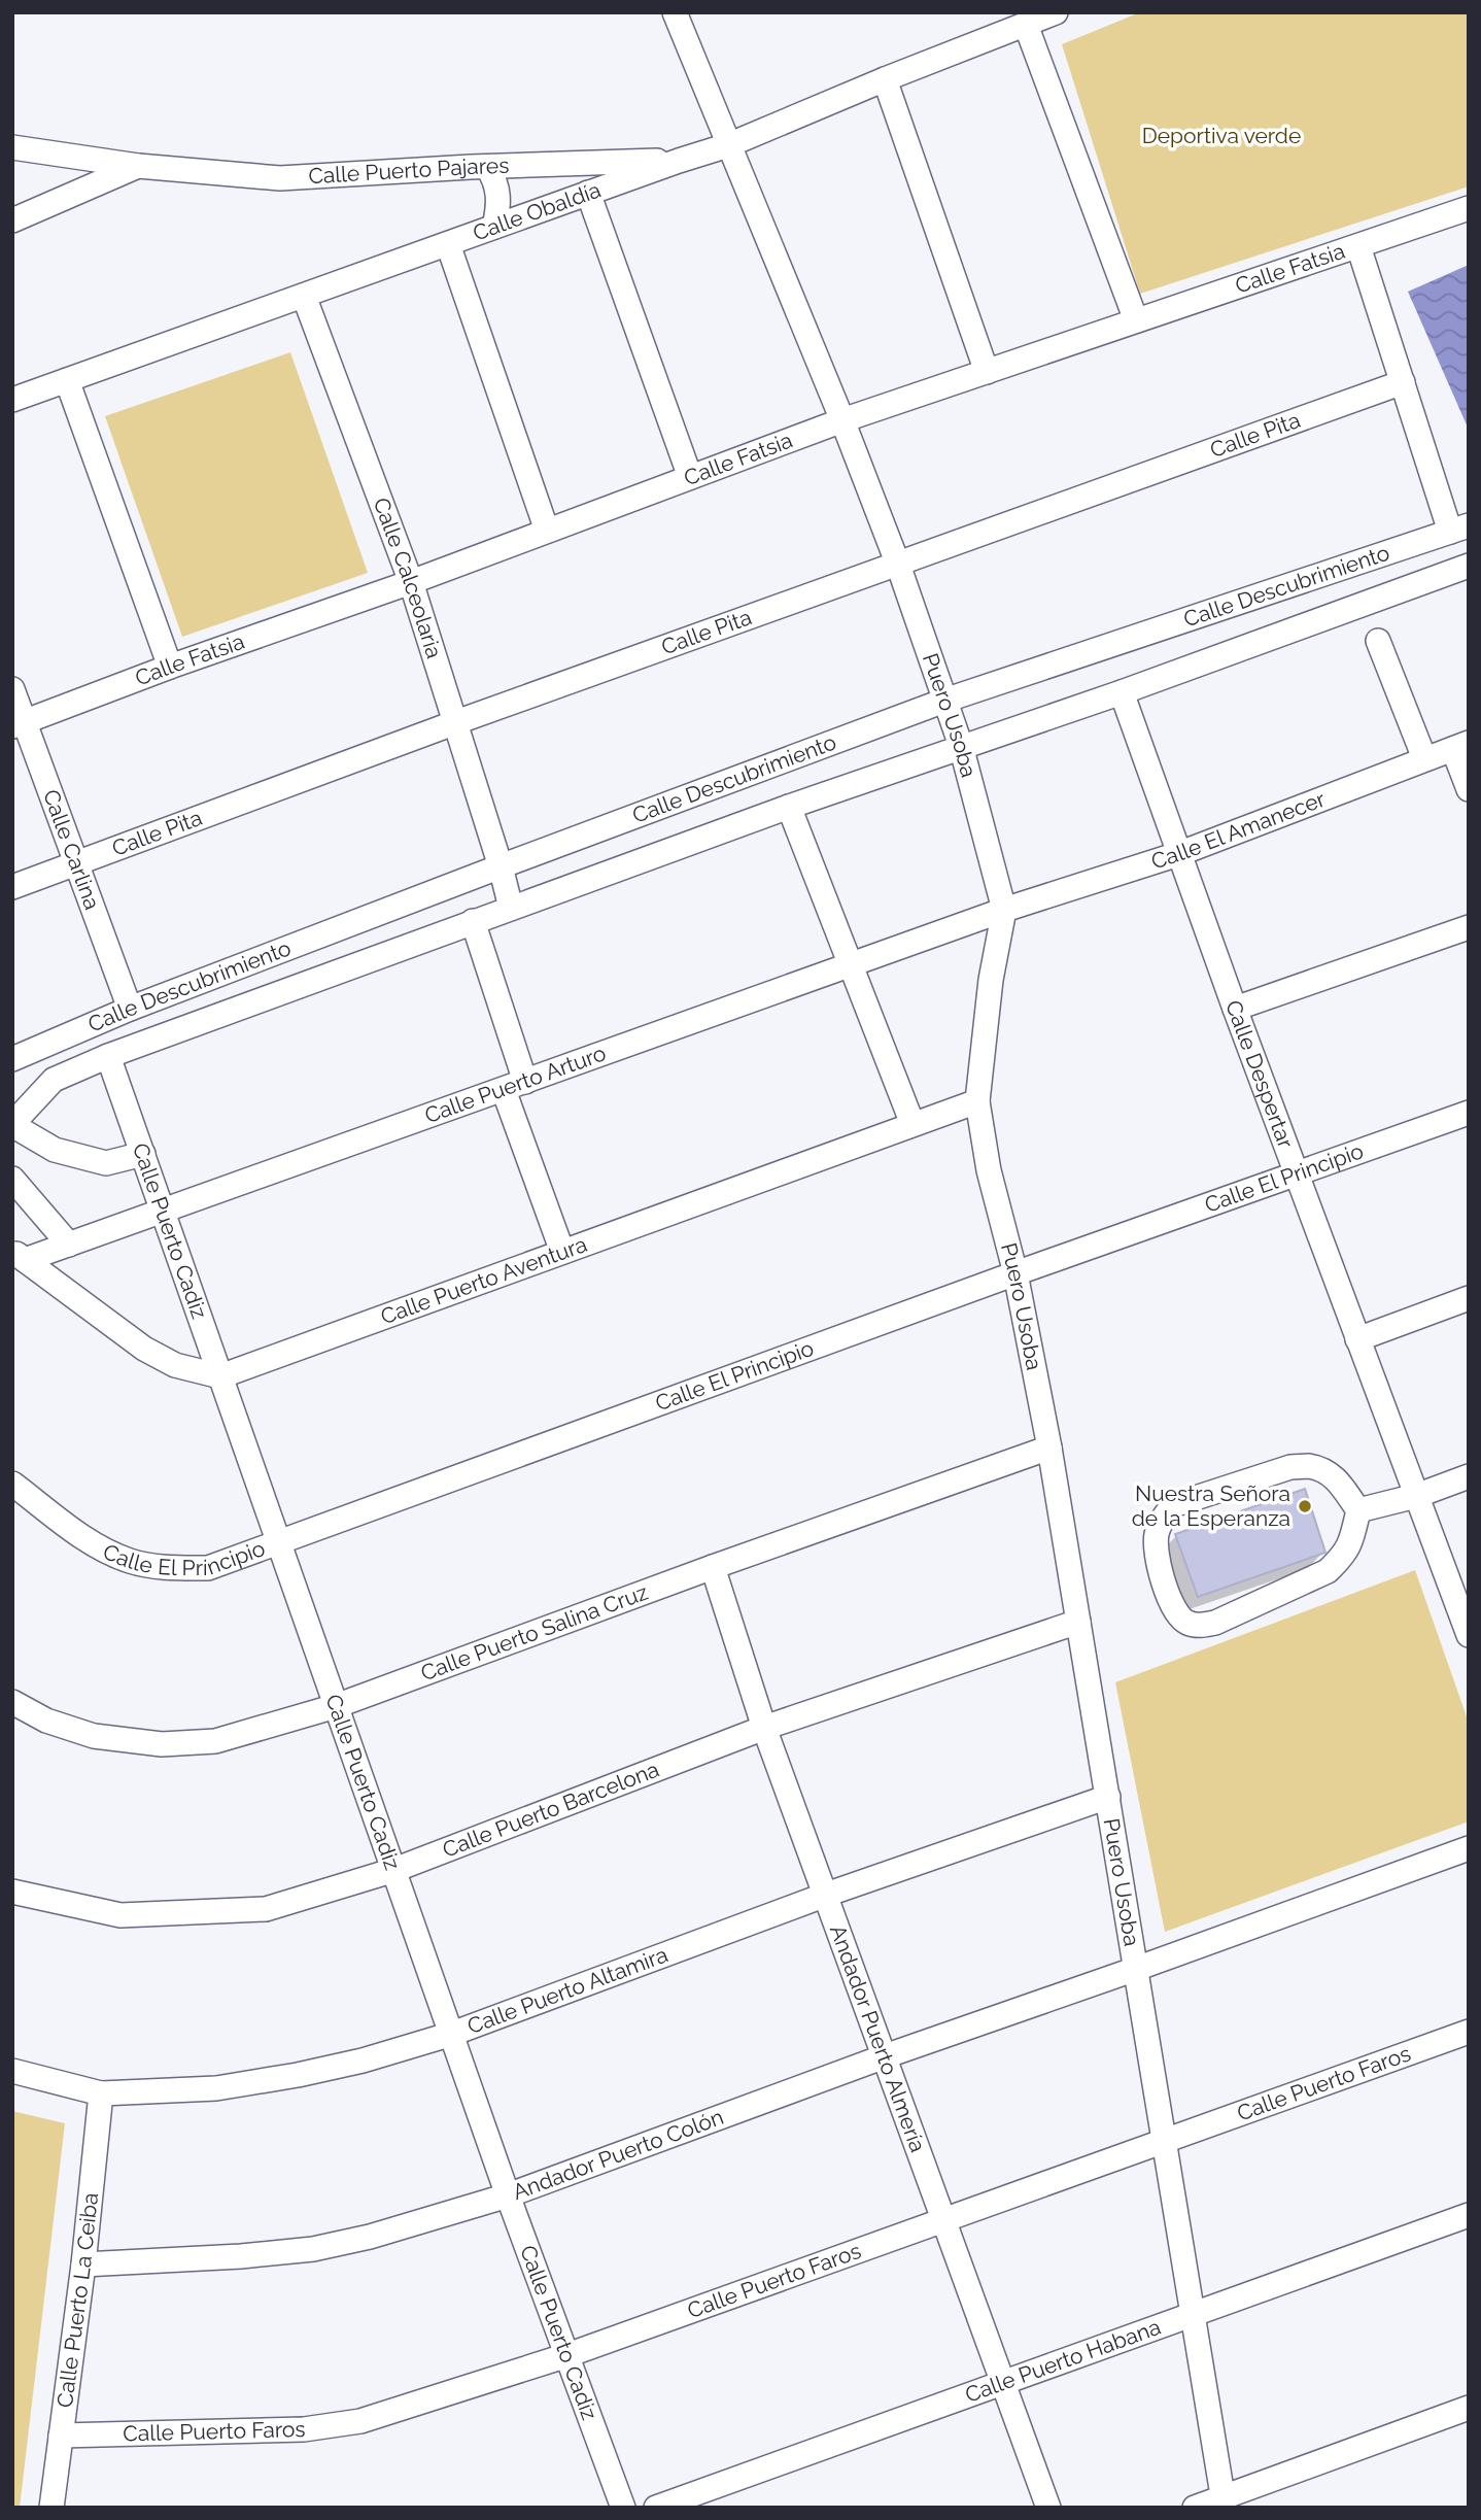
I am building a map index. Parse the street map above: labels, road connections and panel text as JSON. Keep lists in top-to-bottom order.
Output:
{
  "streets": {
    "street": [
      "Calle Puerto Pajares",
      "Calle Obaldía",
      "Calle Fatsia",
      "Calle Pita",
      "Calle Calceolaria",
      "Calle Descubrimiento",
      "Puero Usoba",
      "Calle El Amanecer",
      "Calle Carlina",
      "Calle Despertar",
      "Calle Puerto Arturo",
      "Calle El Principio",
      "Calle Puerto Cadiz",
      "Calle Puerto Aventura",
      "Calle Puerto Salina Cruz",
      "Calle Puerto Barcelona",
      "Calle Puerto Altamira",
      "Andador Puerto Almería",
      "Calle Puerto Faros",
      "Andador Puerto Colón",
      "Calle Puerto La Ceiba",
      "Calle Puerto Habana"
    ]
  },
  "crossings": [
    ["Calle Puerto Pajares", "Calle Obaldía"],
    ["Calle Obaldía", "Calle Calceolaria"],
    ["Calle Obaldía", "Puero Usoba"],
    ["Calle Fatsia", "Calle Calceolaria"],
    ["Calle Fatsia", "Puero Usoba"],
    ["Calle Fatsia", "Calle Carlina"],
    ["Calle Pita", "Calle Calceolaria"],
    ["Calle Pita", "Puero Usoba"],
    ["Calle Pita", "Calle Carlina"],
    ["Calle Calceolaria", "Calle Descubrimiento"],
    ["Calle Descubrimiento", "Puero Usoba"],
    ["Calle Descubrimiento", "Calle Carlina"],
    ["Calle Descubrimiento", "Calle Despertar"],
    ["Calle Descubrimiento", "Calle Puerto Cadiz"],
    ["Puero Usoba", "Calle El Amanecer"],
    ["Puero Usoba", "Calle Puerto Arturo"],
    ["Puero Usoba", "Calle El Principio"],
    ["Puero Usoba", "Calle Puerto Aventura"],
    ["Puero Usoba", "Calle Puerto Salina Cruz"],
    ["Puero Usoba", "Calle Puerto Barcelona"],
    ["Puero Usoba", "Calle Puerto Altamira"],
    ["Puero Usoba", "Calle Puerto Faros"],
    ["Puero Usoba", "Andador Puerto Colón"],
    ["Puero Usoba", "Calle Puerto Habana"],
    ["Calle El Amanecer", "Calle Despertar"],
    ["Calle El Amanecer", "Calle Puerto Arturo"],
    ["Calle Despertar", "Calle El Principio"],
    ["Calle Puerto Arturo", "Calle Puerto Cadiz"],
    ["Calle El Principio", "Calle Puerto Cadiz"],
    ["Calle Puerto Cadiz", "Calle Puerto Aventura"],
    ["Calle Puerto Cadiz", "Calle Puerto Salina Cruz"],
    ["Calle Puerto Cadiz", "Calle Puerto Barcelona"],
    ["Calle Puerto Cadiz", "Calle Puerto Altamira"],
    ["Calle Puerto Cadiz", "Calle Puerto Faros"],
    ["Calle Puerto Cadiz", "Andador Puerto Colón"],
    ["Calle Puerto Salina Cruz", "Andador Puerto Almería"],
    ["Calle Puerto Barcelona", "Andador Puerto Almería"],
    ["Calle Puerto Altamira", "Andador Puerto Almería"],
    ["Calle Puerto Altamira", "Calle Puerto La Ceiba"],
    ["Andador Puerto Almería", "Calle Puerto Faros"],
    ["Andador Puerto Almería", "Andador Puerto Colón"],
    ["Andador Puerto Almería", "Calle Puerto Habana"],
    ["Calle Puerto Faros", "Calle Puerto La Ceiba"],
    ["Andador Puerto Colón", "Calle Puerto La Ceiba"]
  ],
  "parks": ["Deportiva verde"],
  "places": ["Nuestra Señora de la Esperanza"]
}
